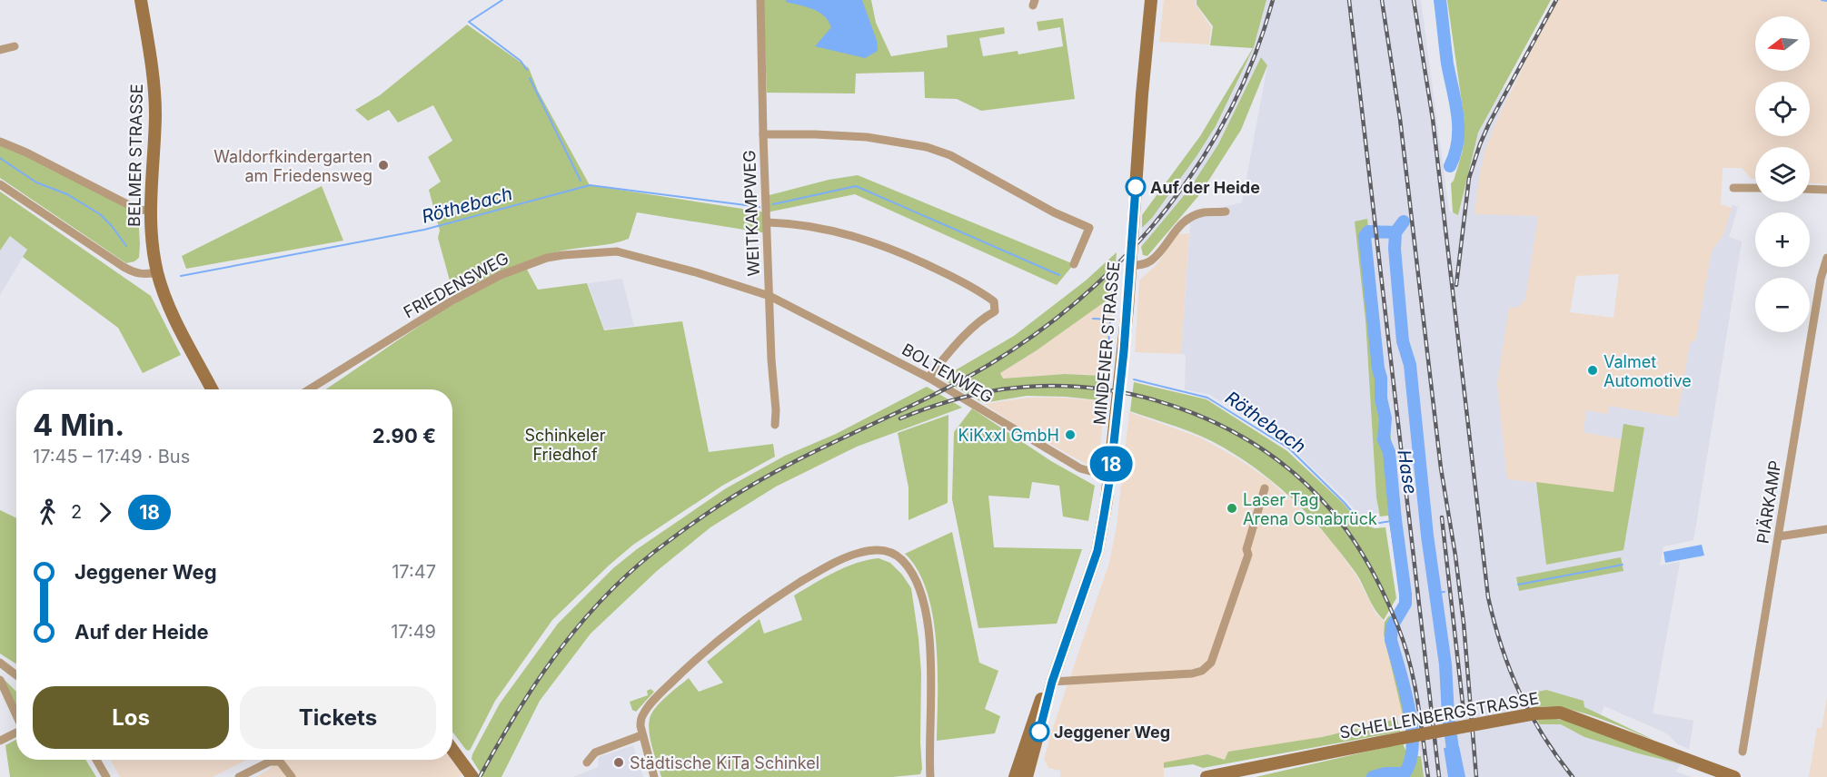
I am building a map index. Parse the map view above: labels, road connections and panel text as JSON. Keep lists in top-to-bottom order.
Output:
{
  "streets": {
    "street": [
      "BELMER STRASSE",
      "WEITKAMPWEG",
      "FRIEDENSWEG",
      "MINDENER STRASSE",
      "BOLTENWEG",
      "PIÄRKAMP",
      "SCHELLENBERGSTRASSE"
    ]
  },
  "crossings": [
    ["WEITKAMPWEG", "FRIEDENSWEG"],
    ["WEITKAMPWEG", "BOLTENWEG"],
    ["FRIEDENSWEG", "BOLTENWEG"],
    ["MINDENER STRASSE", "BOLTENWEG"]
  ],
  "water": ["Röthebach", "Hase"],
  "parks": ["Schinkeler Friedhof"],
  "places": [
    "Waldorfkindergarten am Friedensweg",
    "Auf der Heide",
    "Valmet Automotive",
    "KiKxxl GmbH",
    "Laser Tag Arena Osnabrück",
    "Jeggener Weg",
    "Städtische KiTa Schinkel"
  ],
  "lines": ["bus line 18"],
  "north": "left",
  "page": {
    "on_map": "18",
    "map_buttons": ["+", "−"],
    "heading": ["4 Min.", "17:45 – 17:49 · Bus", "2.90 €"],
    "legs": ["2", "18"],
    "list": [
      {
        "name": "Jeggener Weg",
        "value": "17:47"
      },
      {
        "name": "Auf der Heide",
        "value": "17:49"
      }
    ],
    "buttons": ["Los", "Tickets"]
  }
}
